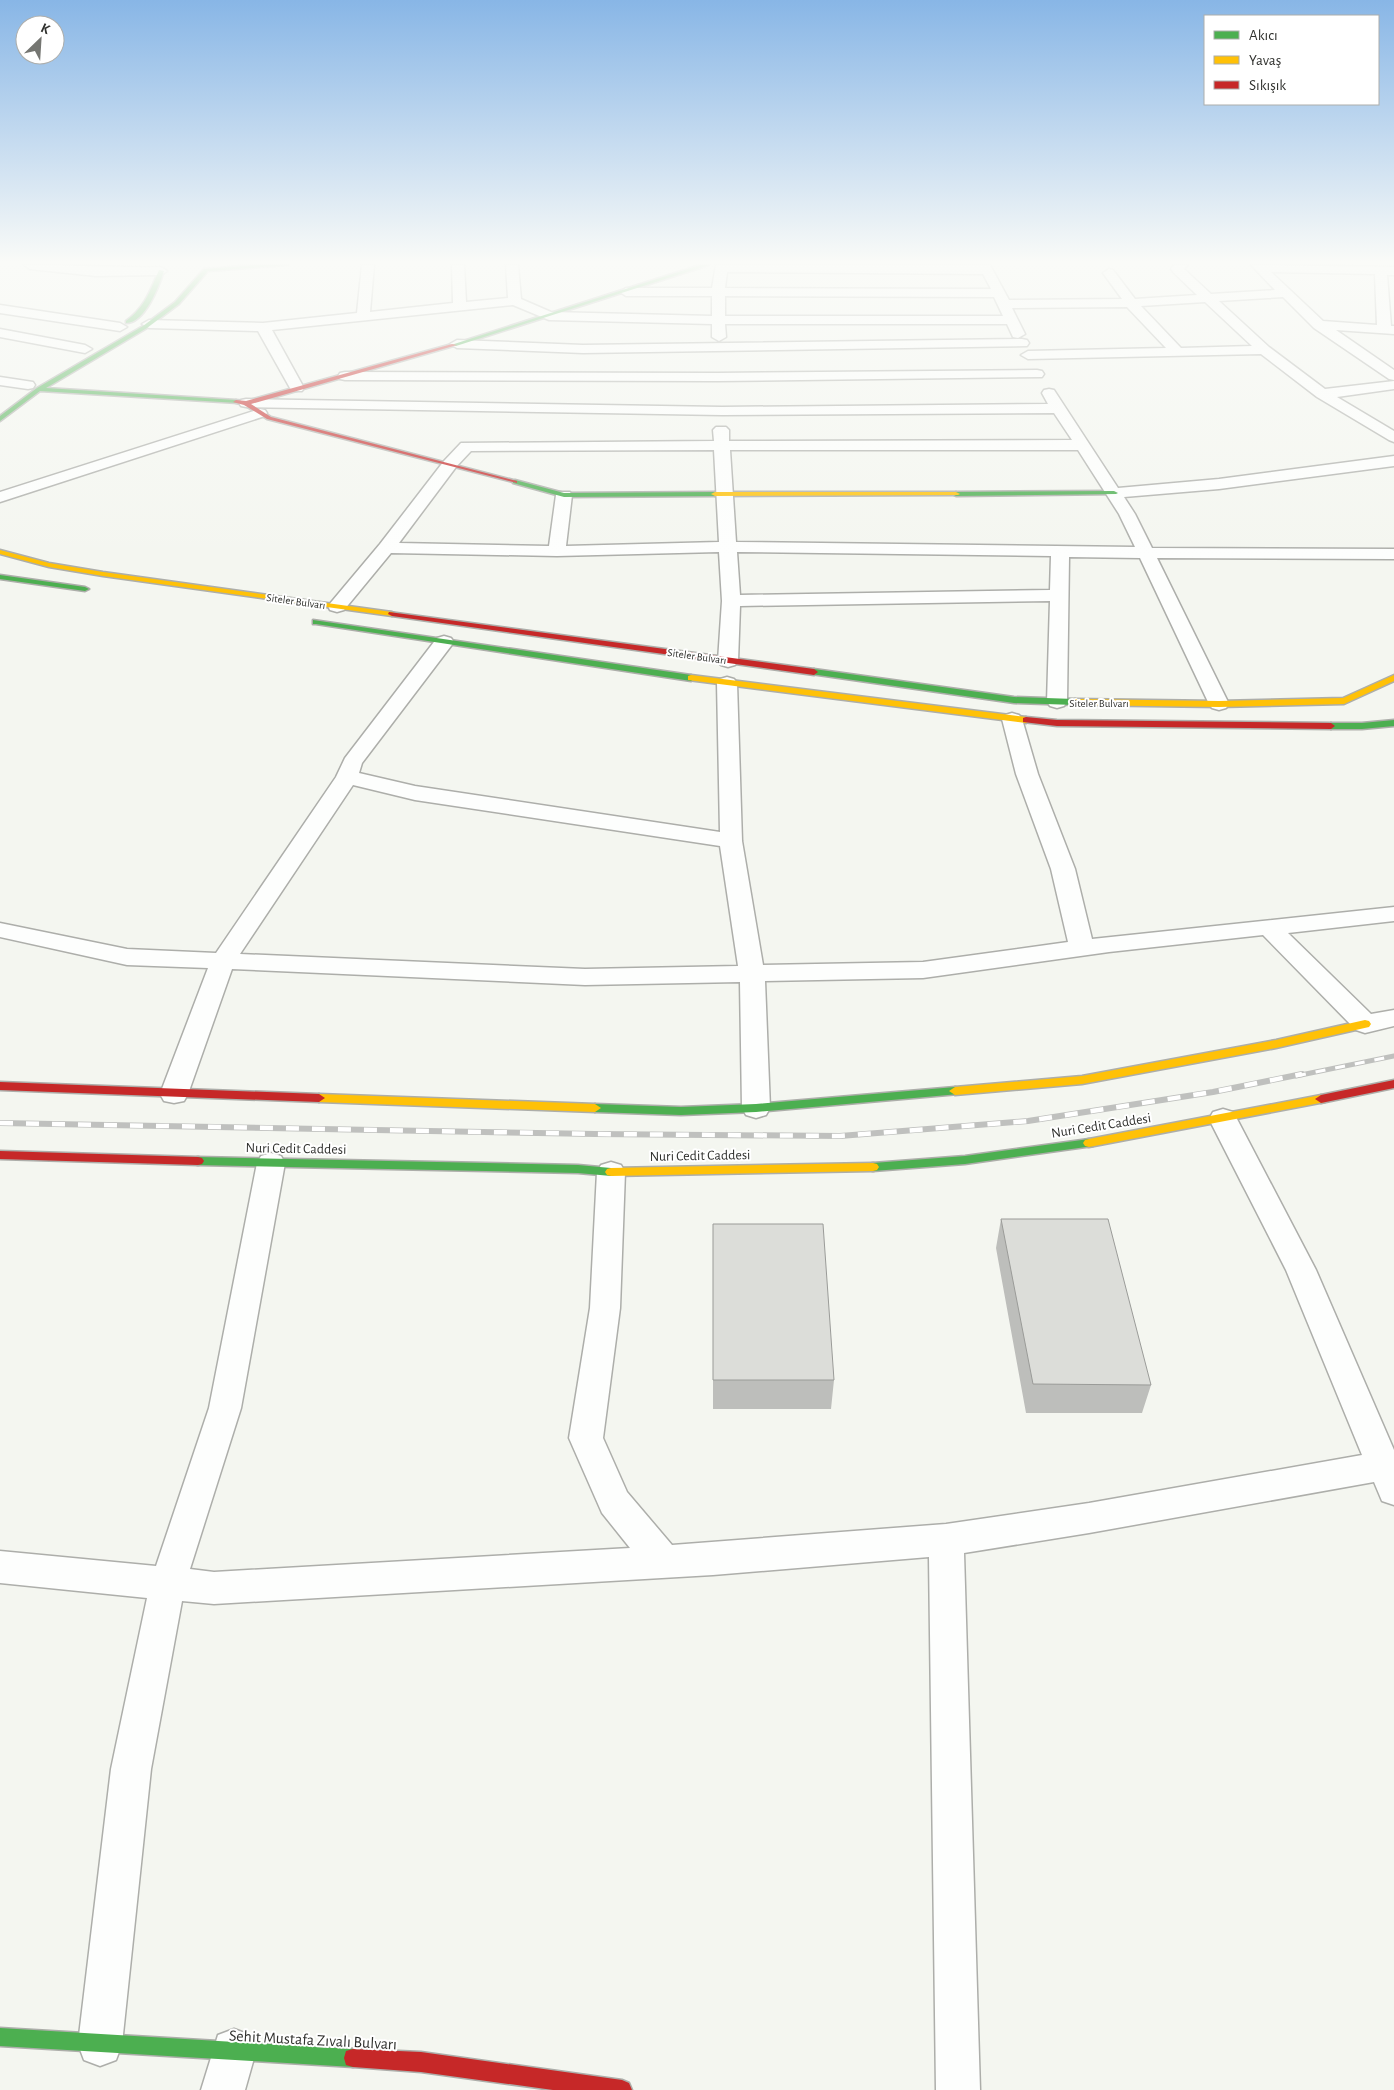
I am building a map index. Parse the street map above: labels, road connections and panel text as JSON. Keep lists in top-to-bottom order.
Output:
{
  "streets": {
    "main road": ["Siteler Bulvarı", "Nuri Cedit Caddesi", "Sehit Mustafa Zıvalı Bulvarı"]
  },
  "legend": ["Akıcı", "Yavaş", "Sıkışık"],
  "north": "top right"
}
